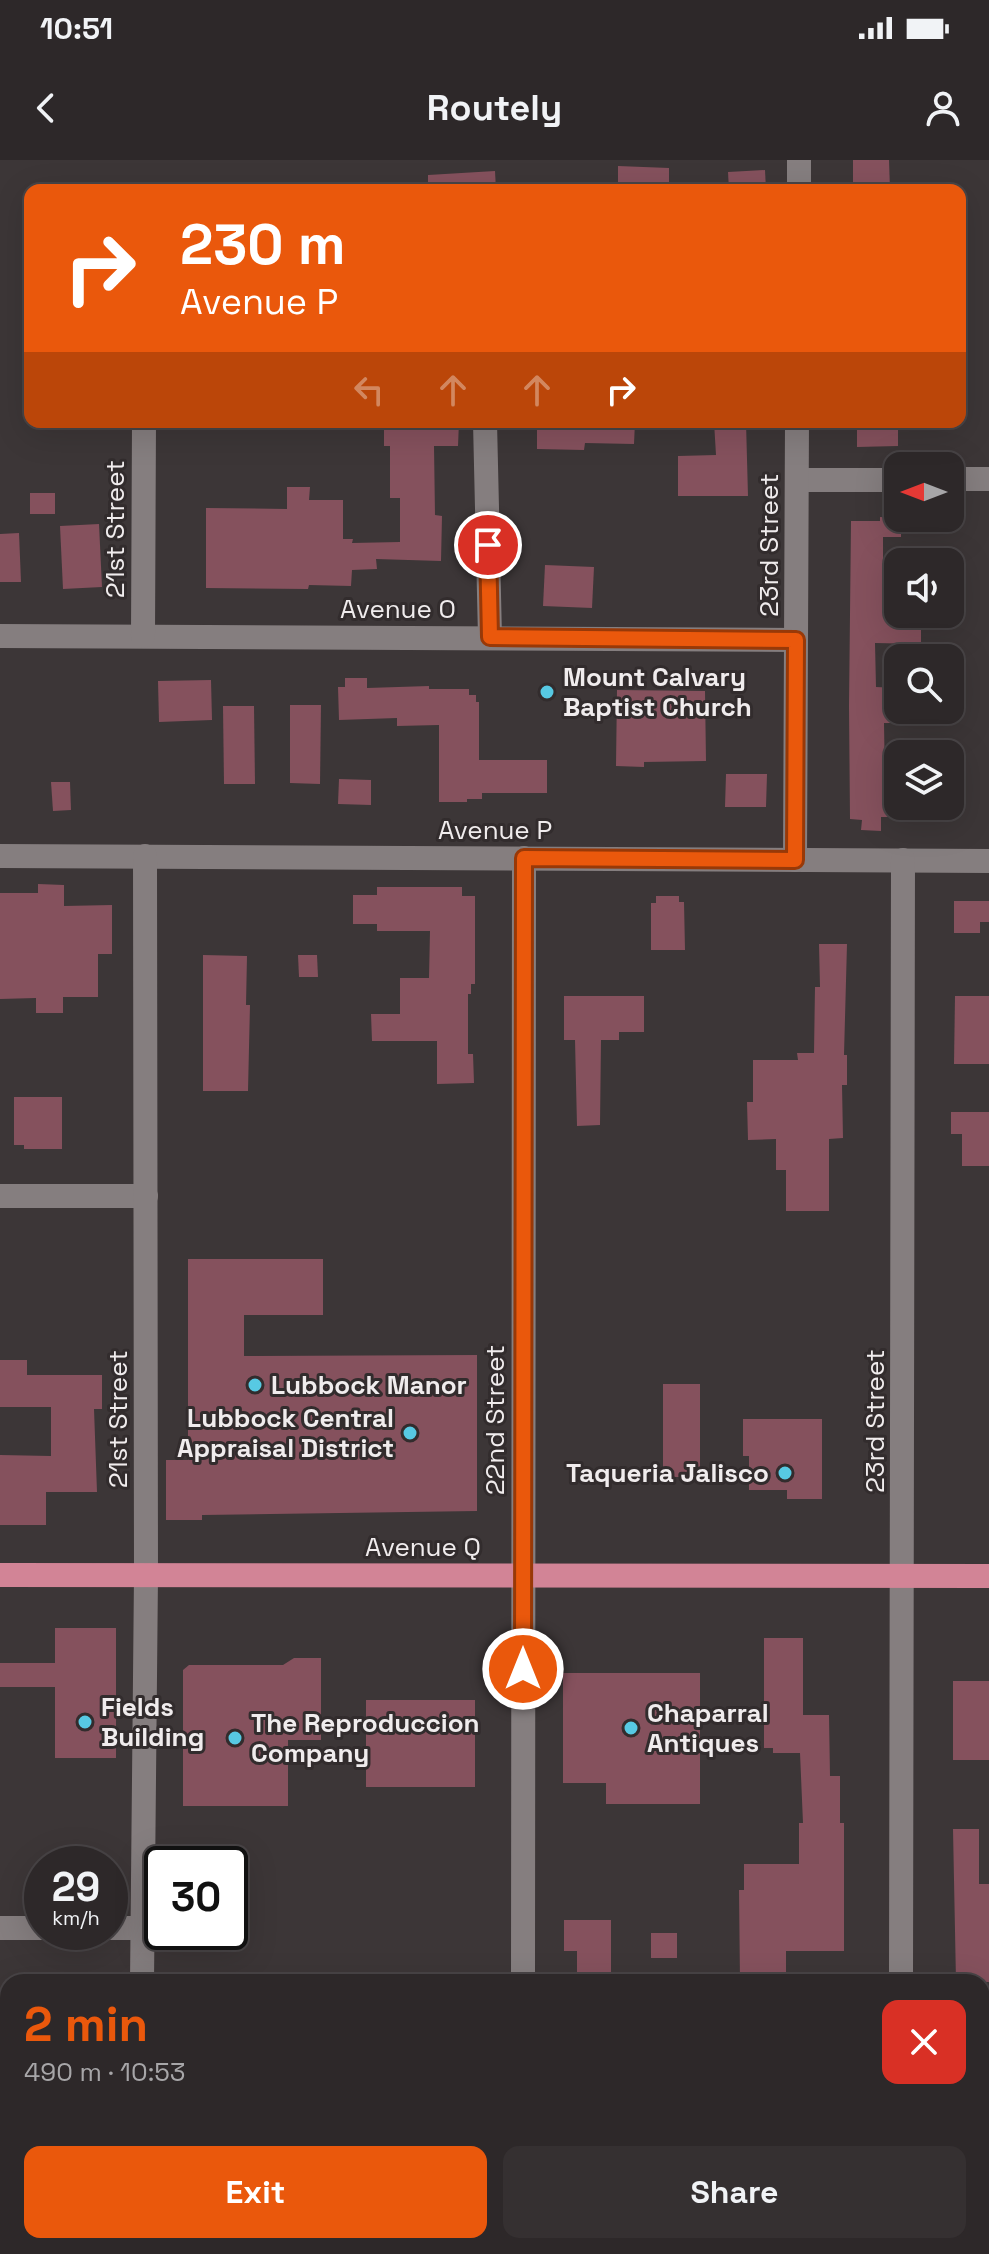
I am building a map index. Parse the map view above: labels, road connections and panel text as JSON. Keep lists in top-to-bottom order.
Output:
{
  "streets": {
    "highway": ["Avenue Q"],
    "street": [
      "21st Street",
      "23rd Street",
      "Avenue O",
      "Avenue P",
      "22nd Street"
    ]
  },
  "crossings": [
    ["21st Street", "Avenue O"],
    ["21st Street", "Avenue P"],
    ["21st Street", "Avenue Q"],
    ["23rd Street", "Avenue O"],
    ["23rd Street", "Avenue P"],
    ["23rd Street", "Avenue Q"],
    ["Avenue P", "22nd Street"],
    ["22nd Street", "Avenue Q"]
  ],
  "places": [
    "Mount Calvary Baptist Church",
    "Lubbock Manor",
    "Lubbock Central Appraisal District",
    "Taqueria Jalisco",
    "Fields Building",
    "Chaparral Antiques",
    "The Reproduccion Company"
  ],
  "north": "left",
  "page": {
    "status": "10:51",
    "header": "Routely",
    "turn": ["230 m", "Avenue P"],
    "speed": "29 km/h",
    "limit": "30",
    "heading": ["2 min", "490 m · 10:53"],
    "buttons": ["Exit", "Share"]
  }
}
